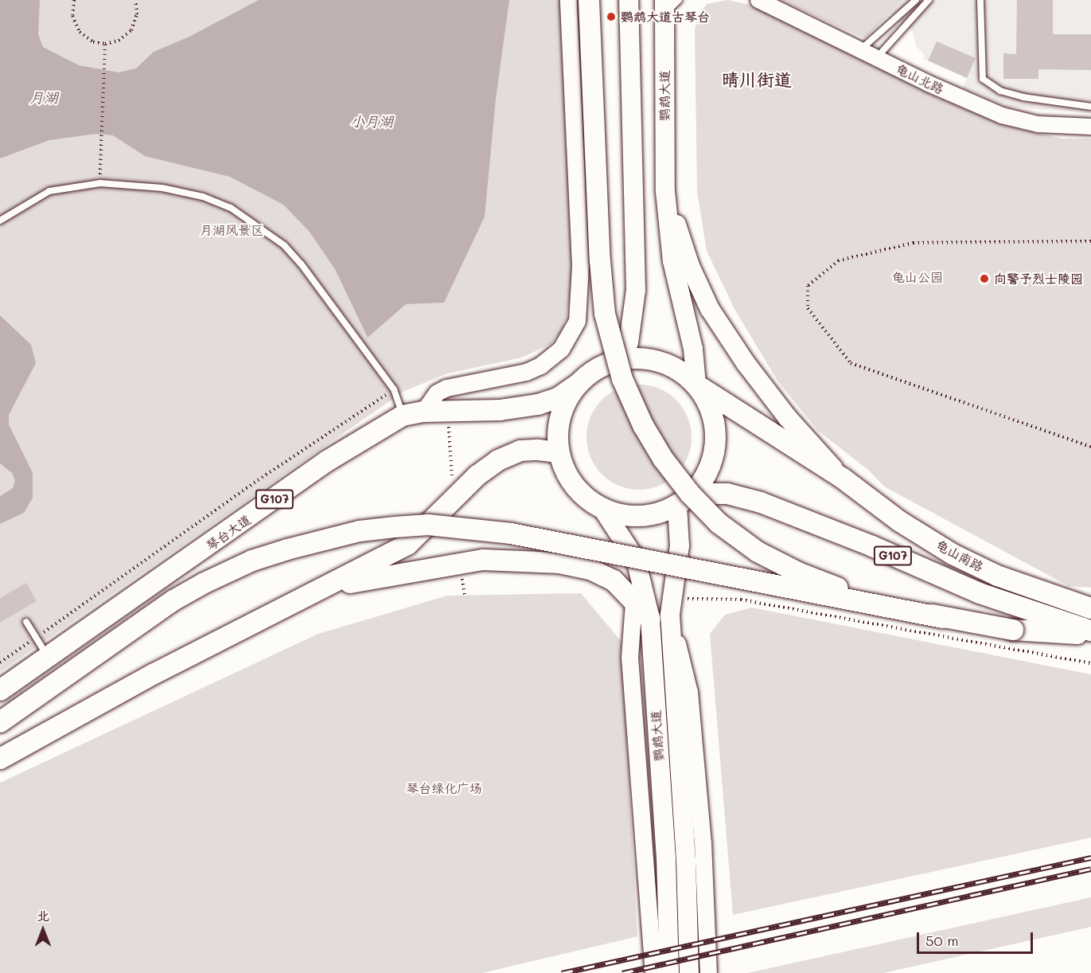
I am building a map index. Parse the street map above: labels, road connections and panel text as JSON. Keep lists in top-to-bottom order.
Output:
{
  "streets": {
    "highway": ["G107", "琴台大道", "龟山南路"],
    "main road": ["鹦鹉大道"],
    "street": ["龟山北路"]
  },
  "crossings": [
    ["鹦鹉大道", "G107"],
    ["鹦鹉大道", "琴台大道"],
    ["G107", "琴台大道"],
    ["G107", "龟山南路"]
  ],
  "districts": ["晴川街道"],
  "water": ["月湖", "小月湖"],
  "parks": ["月湖风景区", "龟山公园", "琴台绿化广场"],
  "places": ["鹦鹉大道古琴台", "向警予烈士陵园"],
  "scale_bar": "50 m",
  "north": "top"
}
